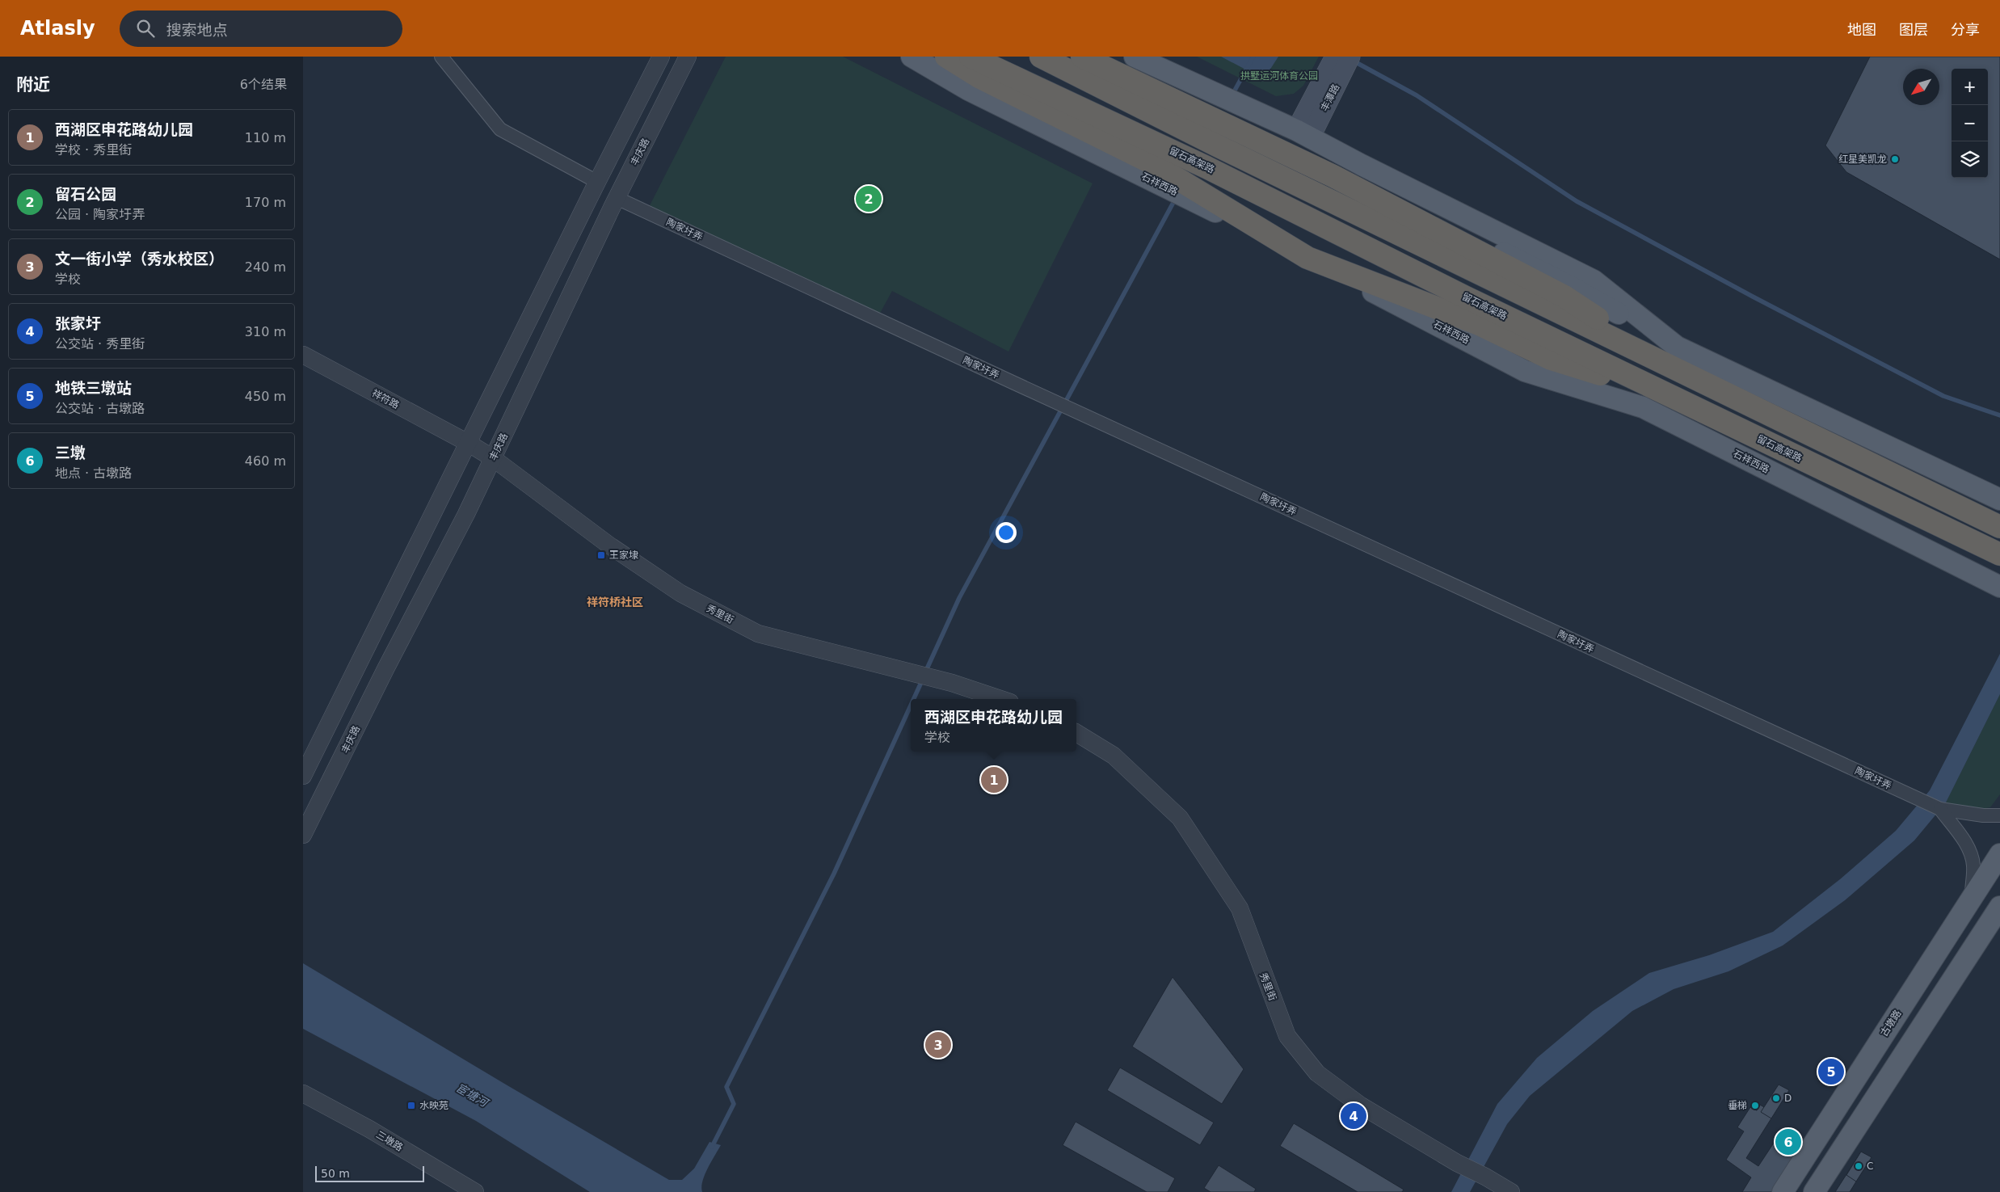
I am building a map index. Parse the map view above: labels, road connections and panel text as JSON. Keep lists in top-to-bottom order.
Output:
{
  "streets": {
    "highway": ["留石高架路"],
    "main road": ["丰潭路", "石祥西路", "古墩路"],
    "street": [
      "丰庆路",
      "陶家圩弄",
      "祥符路",
      "秀里街",
      "三墩路"
    ]
  },
  "crossings": [
    ["丰庆路", "陶家圩弄"],
    ["丰庆路", "秀里街"],
    ["陶家圩弄", "古墩路"],
    ["祥符路", "秀里街"]
  ],
  "districts": ["祥符桥社区"],
  "water": ["宦塘河"],
  "parks": ["拱墅运河体育公园"],
  "places": {
    "other": [
      "红星美凯龙",
      "D",
      "垂梯",
      "C"
    ],
    "transit": ["王家埭", "水映苑"]
  },
  "scale_bar": "50 m",
  "north": "bottom left",
  "page": {
    "header": "Atlasly",
    "search": "搜索地点",
    "nav": ["地图", "图层", "分享"],
    "heading": ["附近", "6个结果"],
    "map_buttons": ["+", "−"],
    "list": [
      {
        "mark": "1",
        "name": "西湖区申花路幼儿园",
        "note": "学校 · 秀里街",
        "value": "110 m"
      },
      {
        "mark": "2",
        "name": "留石公园",
        "note": "公园 · 陶家圩弄",
        "value": "170 m"
      },
      {
        "mark": "3",
        "name": "文一街小学（秀水校区）",
        "note": "学校",
        "value": "240 m"
      },
      {
        "mark": "4",
        "name": "张家圩",
        "note": "公交站 · 秀里街",
        "value": "310 m"
      },
      {
        "mark": "5",
        "name": "地铁三墩站",
        "note": "公交站 · 古墩路",
        "value": "450 m"
      },
      {
        "mark": "6",
        "name": "三墩",
        "note": "地点 · 古墩路",
        "value": "460 m"
      }
    ],
    "pins": [
      "2",
      "1",
      "3",
      "5",
      "4",
      "6"
    ],
    "popup": ["西湖区申花路幼儿园", "学校"],
    "scale": "50 m"
  }
}
